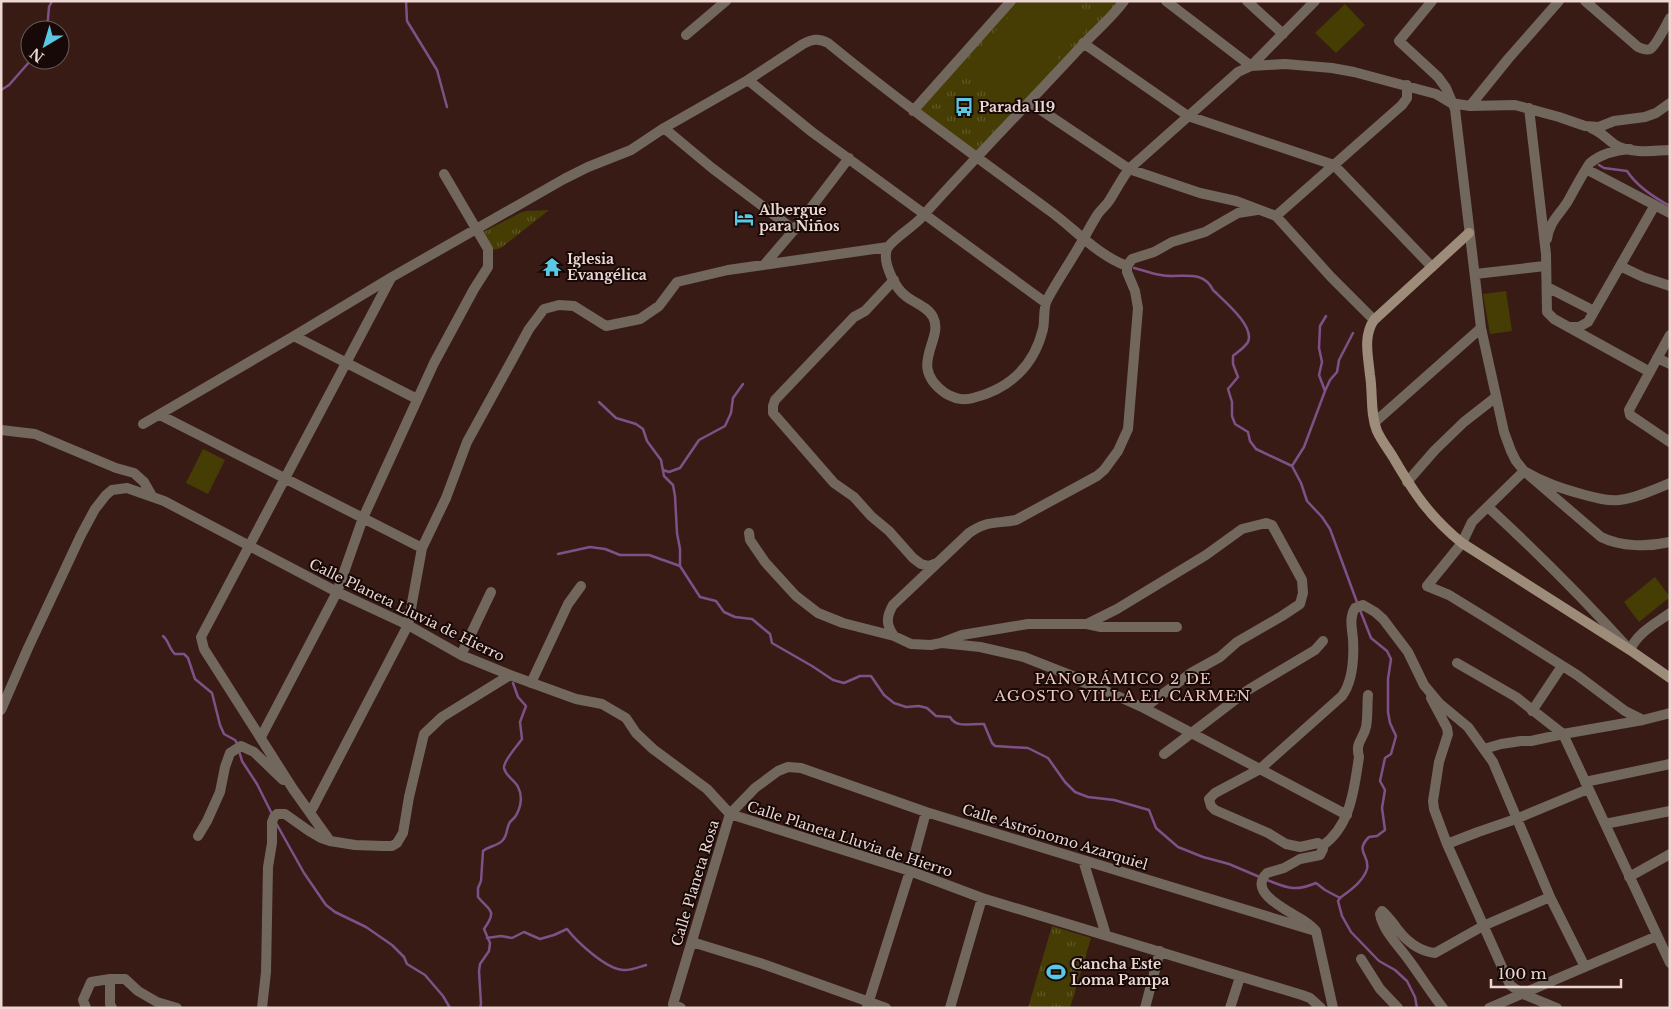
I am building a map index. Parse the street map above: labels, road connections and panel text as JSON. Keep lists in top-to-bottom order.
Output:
{
  "streets": {
    "street": ["Calle Planeta Lluvia de Hierro", "Calle Astrónomo Azarquiel", "Calle Planeta Rosa"]
  },
  "crossings": [
    ["Calle Planeta Lluvia de Hierro", "Calle Planeta Rosa"],
    ["Calle Astrónomo Azarquiel", "Calle Planeta Rosa"]
  ],
  "districts": ["PANORÁMICO 2 DE AGOSTO VILLA EL CARMEN"],
  "places": {
    "bus stop": ["Parada 119"],
    "hotel": ["Albergue para Niños"],
    "temple": ["Iglesia Evangélica"],
    "sports": ["Cancha Este Loma Pampa"]
  },
  "scale_bar": "100 m",
  "north": "bottom left"
}
